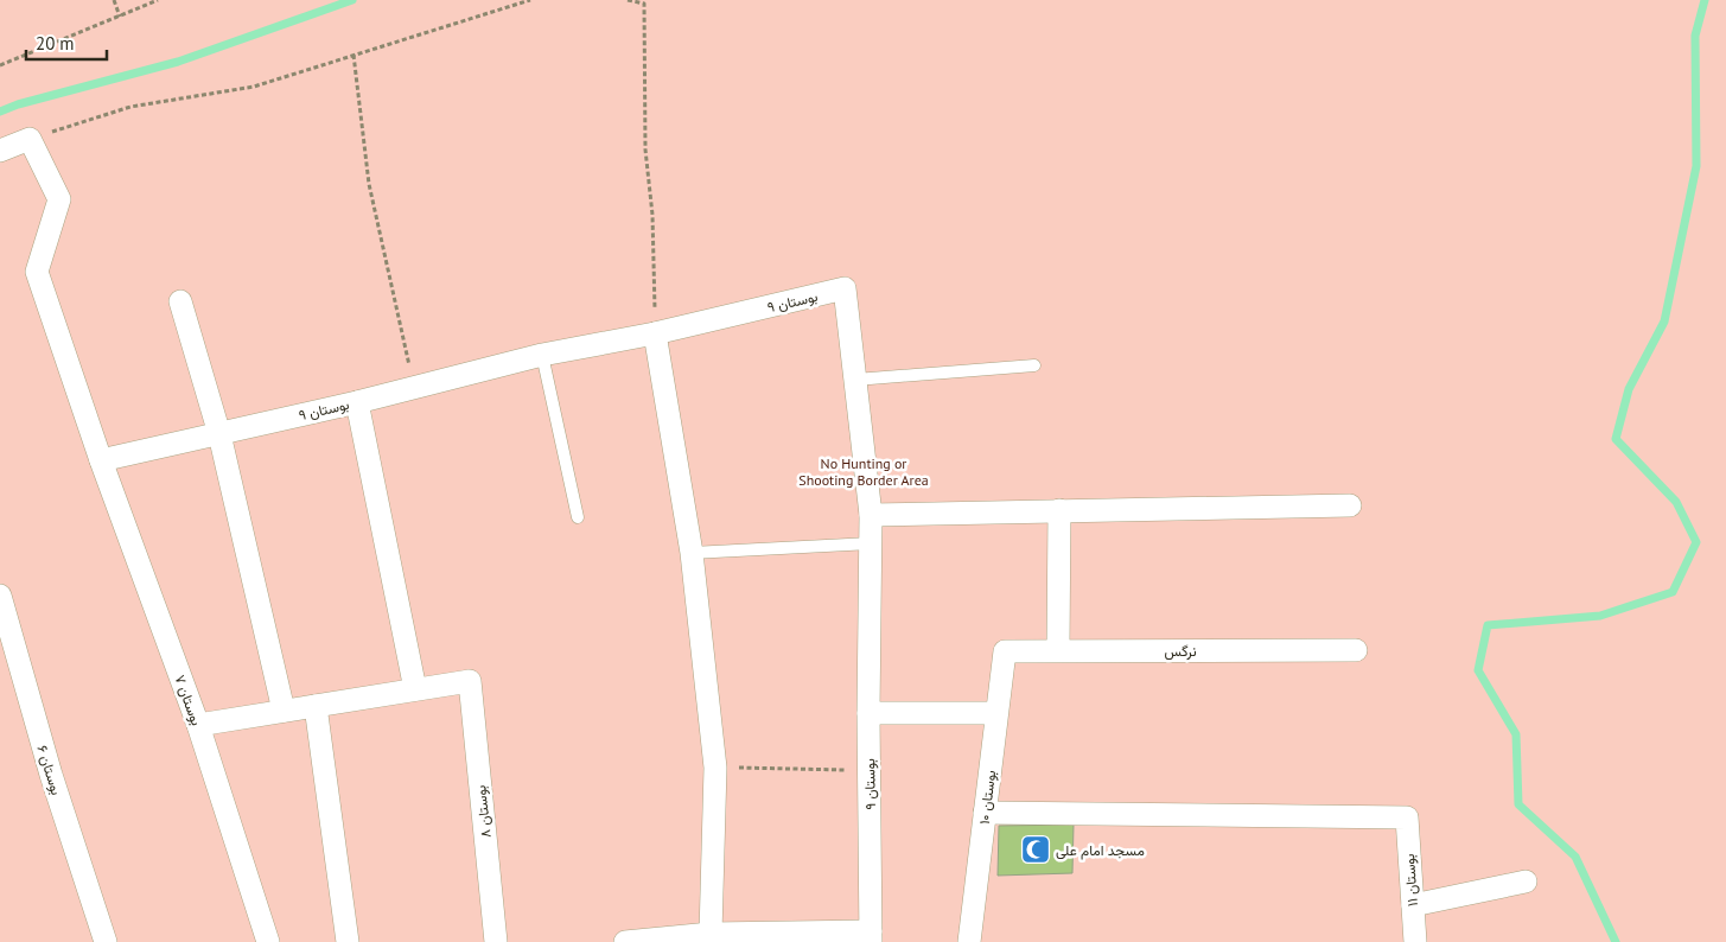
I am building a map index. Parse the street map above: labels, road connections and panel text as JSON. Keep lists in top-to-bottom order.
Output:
{
  "streets": {
    "street": [
      "بوستان ۹",
      "نرگس",
      "بوستان ۷",
      "بوستان ۶",
      "بوستان ۱۰",
      "بوستان ۸",
      "بوستان ۱۱"
    ]
  },
  "crossings": [
    ["بوستان ۹", "بوستان ۷"],
    ["نرگس", "بوستان ۱۰"],
    ["بوستان ۱۰", "بوستان ۱۱"]
  ],
  "parks": ["No Hunting or Shooting Border Area"],
  "places": {
    "mosque": ["مسجد امام علی"]
  },
  "scale_bar": "20 m"
}
